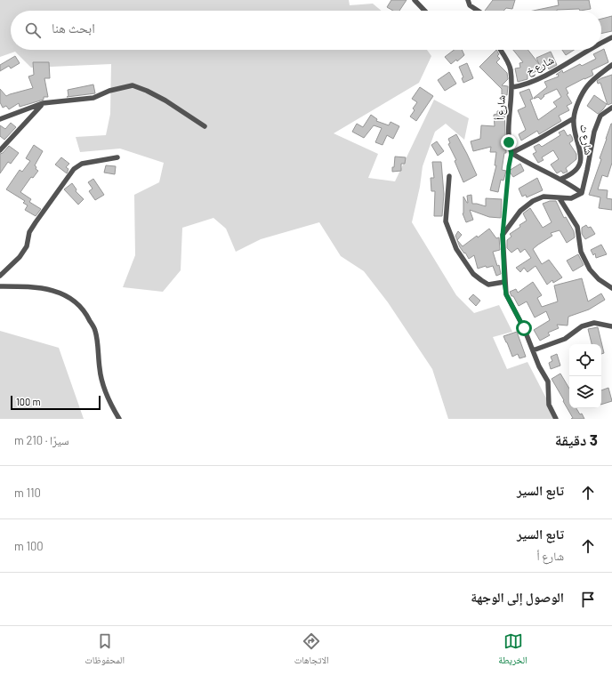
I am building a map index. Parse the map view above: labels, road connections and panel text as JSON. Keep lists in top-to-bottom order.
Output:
{
  "streets": {
    "street": ["شارع خ", "شارع أ", "شارع ث"]
  },
  "crossings": [
    ["شارع خ", "شارع أ"]
  ],
  "scale_bar": "100 m",
  "page": {
    "search": "ابحث هنا",
    "scale": "100 m",
    "heading": ["3 دقيقة", "سيرًا · 210 m"],
    "list": [
      ["تابع السير", "110 m"],
      ["تابع السير", "شارع أ", "100 m"],
      "الوصول إلى الوجهة"
    ],
    "nav": ["الخريطة", "الاتجاهات", "المحفوظات"]
  }
}
